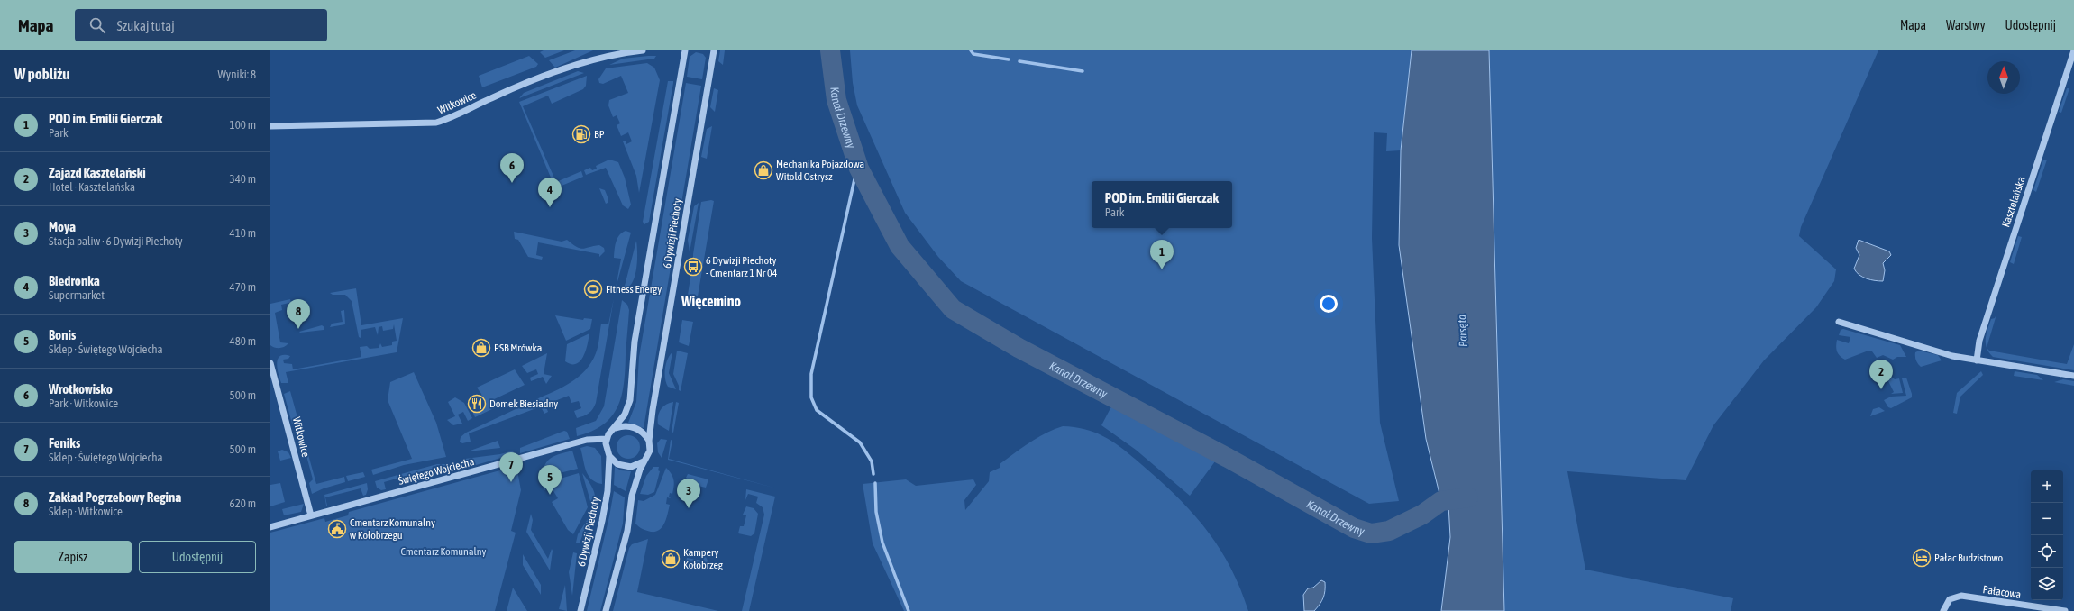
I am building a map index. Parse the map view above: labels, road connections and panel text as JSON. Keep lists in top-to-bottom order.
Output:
{
  "streets": {
    "street": [
      "Witkowice",
      "Kasztelańska",
      "6 Dywizji Piechoty",
      "Świętego Wojciecha",
      "Pałacowa"
    ]
  },
  "crossings": [
    ["Witkowice", "Świętego Wojciecha"],
    ["6 Dywizji Piechoty", "Świętego Wojciecha"]
  ],
  "districts": ["Więcemino"],
  "water": ["Kanał Drzewny", "Parsęta"],
  "parks": ["Cmentarz Komunalny"],
  "places": {
    "fuel station": ["BP"],
    "shop": ["Mechanika Pojazdowa Witold Ostrysz", "PSB Mrówka", "Kampery Kołobrzeg"],
    "bus stop": ["6 Dywizji Piechoty - Cmentarz 1 Nr 04"],
    "sports": ["Fitness Energy"],
    "restaurant": ["Domek Biesiadny"],
    "public building": ["Cmentarz Komunalny w Kołobrzegu"],
    "hotel": ["Pałac Budzistowo"]
  },
  "north": "top",
  "page": {
    "header": "Mapa",
    "search": "Szukaj tutaj",
    "nav": ["Mapa", "Warstwy", "Udostępnij"],
    "heading": ["W pobliżu", "Wyniki: 8"],
    "list": [
      {
        "mark": "1",
        "name": "POD im. Emilii Gierczak",
        "note": "Park",
        "value": "100 m"
      },
      {
        "mark": "2",
        "name": "Zajazd Kasztelański",
        "note": "Hotel · Kasztelańska",
        "value": "340 m"
      },
      {
        "mark": "3",
        "name": "Moya",
        "note": "Stacja paliw · 6 Dywizji Piechoty",
        "value": "410 m"
      },
      {
        "mark": "4",
        "name": "Biedronka",
        "note": "Supermarket",
        "value": "470 m"
      },
      {
        "mark": "5",
        "name": "Bonis",
        "note": "Sklep · Świętego Wojciecha",
        "value": "480 m"
      },
      {
        "mark": "6",
        "name": "Wrotkowisko",
        "note": "Park · Witkowice",
        "value": "500 m"
      },
      {
        "mark": "7",
        "name": "Feniks",
        "note": "Sklep · Świętego Wojciecha",
        "value": "500 m"
      },
      {
        "mark": "8",
        "name": "Zakład Pogrzebowy Regina",
        "note": "Sklep · Witkowice",
        "value": "620 m"
      }
    ],
    "pins": [
      "6",
      "4",
      "1",
      "8",
      "2",
      "7",
      "5",
      "3"
    ],
    "popup": ["POD im. Emilii Gierczak", "Park"],
    "map_buttons": ["+", "−"],
    "buttons": ["Zapisz", "Udostępnij"]
  }
}
